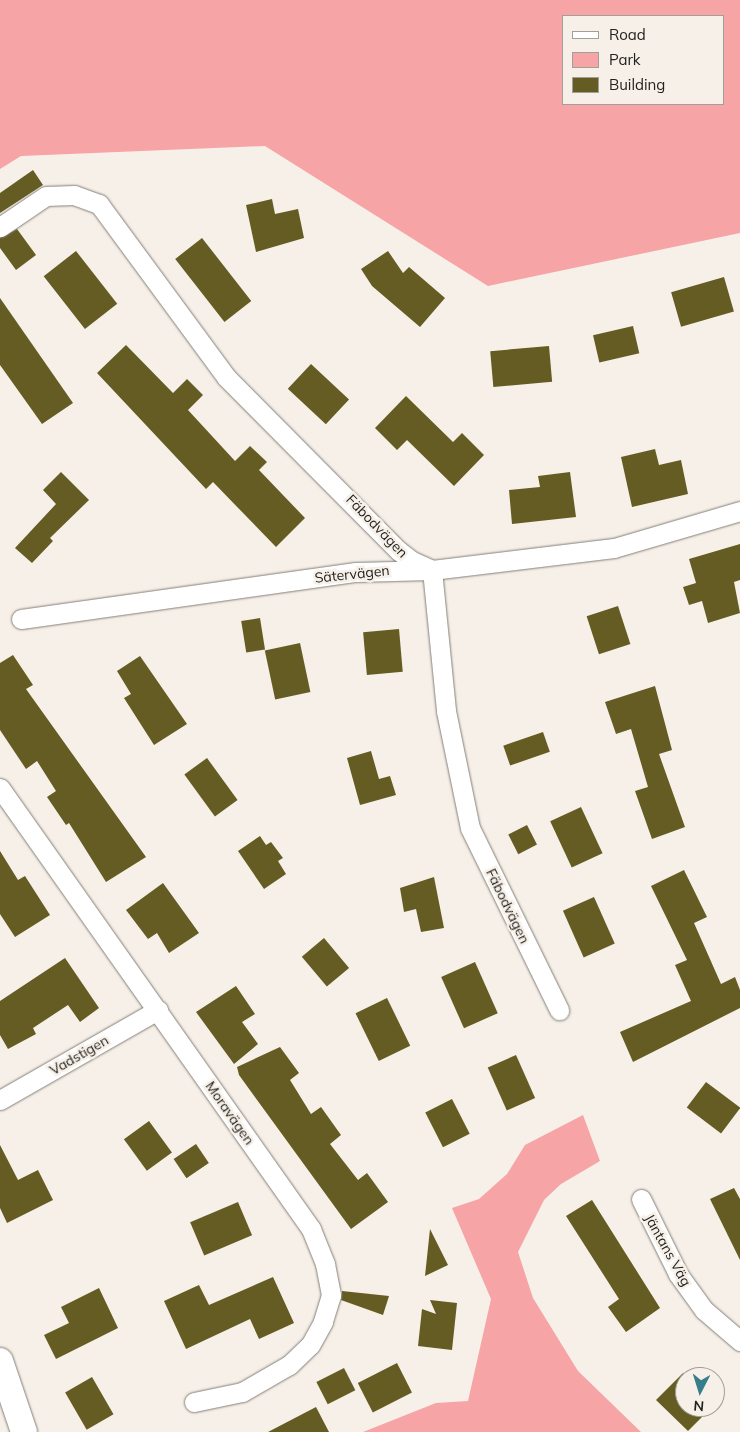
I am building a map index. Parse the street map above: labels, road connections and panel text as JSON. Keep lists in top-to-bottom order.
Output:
{
  "streets": {
    "street": [
      "Fäbodvägen",
      "Sätervägen",
      "Vadstigen",
      "Moravägen",
      "Jäntans Väg"
    ]
  },
  "crossings": [
    ["Fäbodvägen", "Sätervägen"],
    ["Vadstigen", "Moravägen"]
  ],
  "legend": ["Road", "Park", "Building"],
  "north": "bottom"
}
